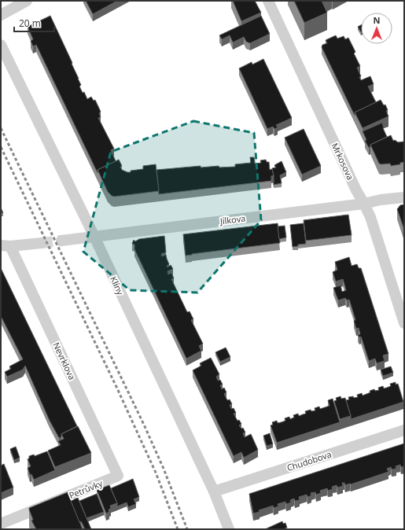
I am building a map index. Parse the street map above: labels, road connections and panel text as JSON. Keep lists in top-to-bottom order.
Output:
{
  "streets": {
    "street": [
      "Mrkosova",
      "Jílkova",
      "Klíny",
      "Nevrklova",
      "Chudobova",
      "Petrůvky"
    ]
  },
  "crossings": [
    ["Mrkosova", "Jílkova"],
    ["Jílkova", "Klíny"],
    ["Klíny", "Chudobova"],
    ["Nevrklova", "Petrůvky"]
  ],
  "scale_bar": "20 m",
  "north": "top"
}
